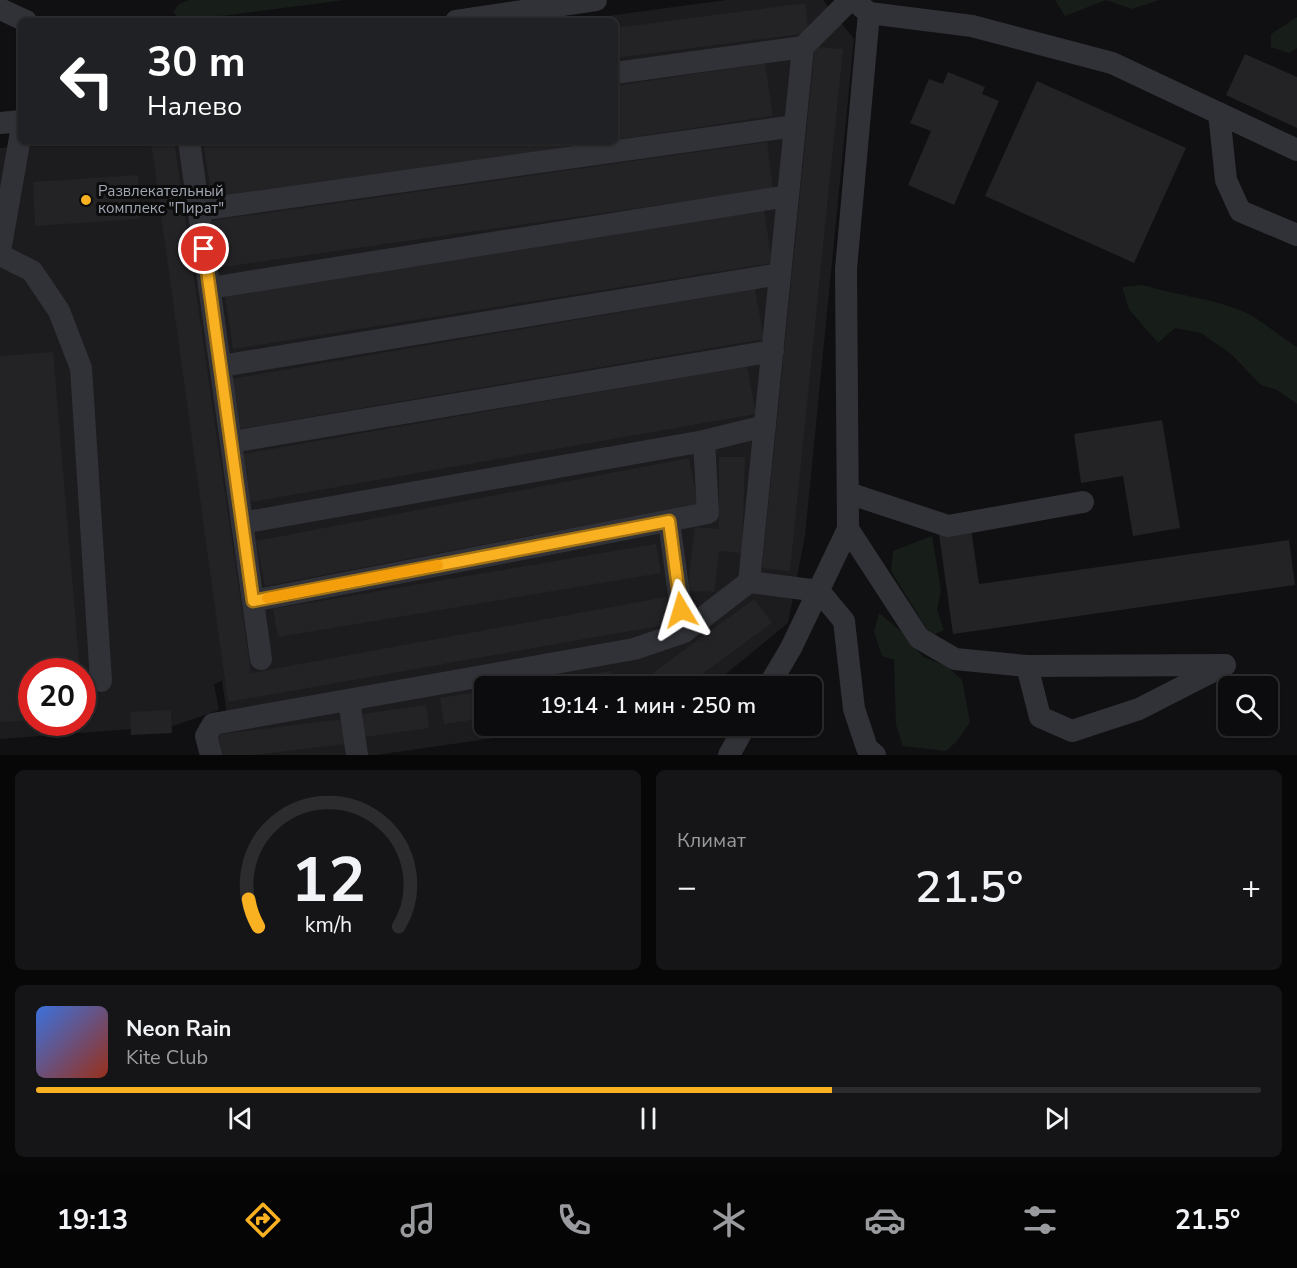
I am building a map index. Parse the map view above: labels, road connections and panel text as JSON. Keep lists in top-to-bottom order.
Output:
{
  "places": ["Развлекательный комплекс \"Пират\""],
  "page": {
    "turn": ["30 m", "Налево"],
    "limit": "20",
    "trip": "19:14 · 1 мин · 250 m",
    "tile": "Климат",
    "heat": ["−", "21.5°", "+"],
    "song": ["Neon Rain", "Kite Club"],
    "tabs": ["19:13", "21.5°"],
    "gauge": ["12", "km/h"]
  }
}
